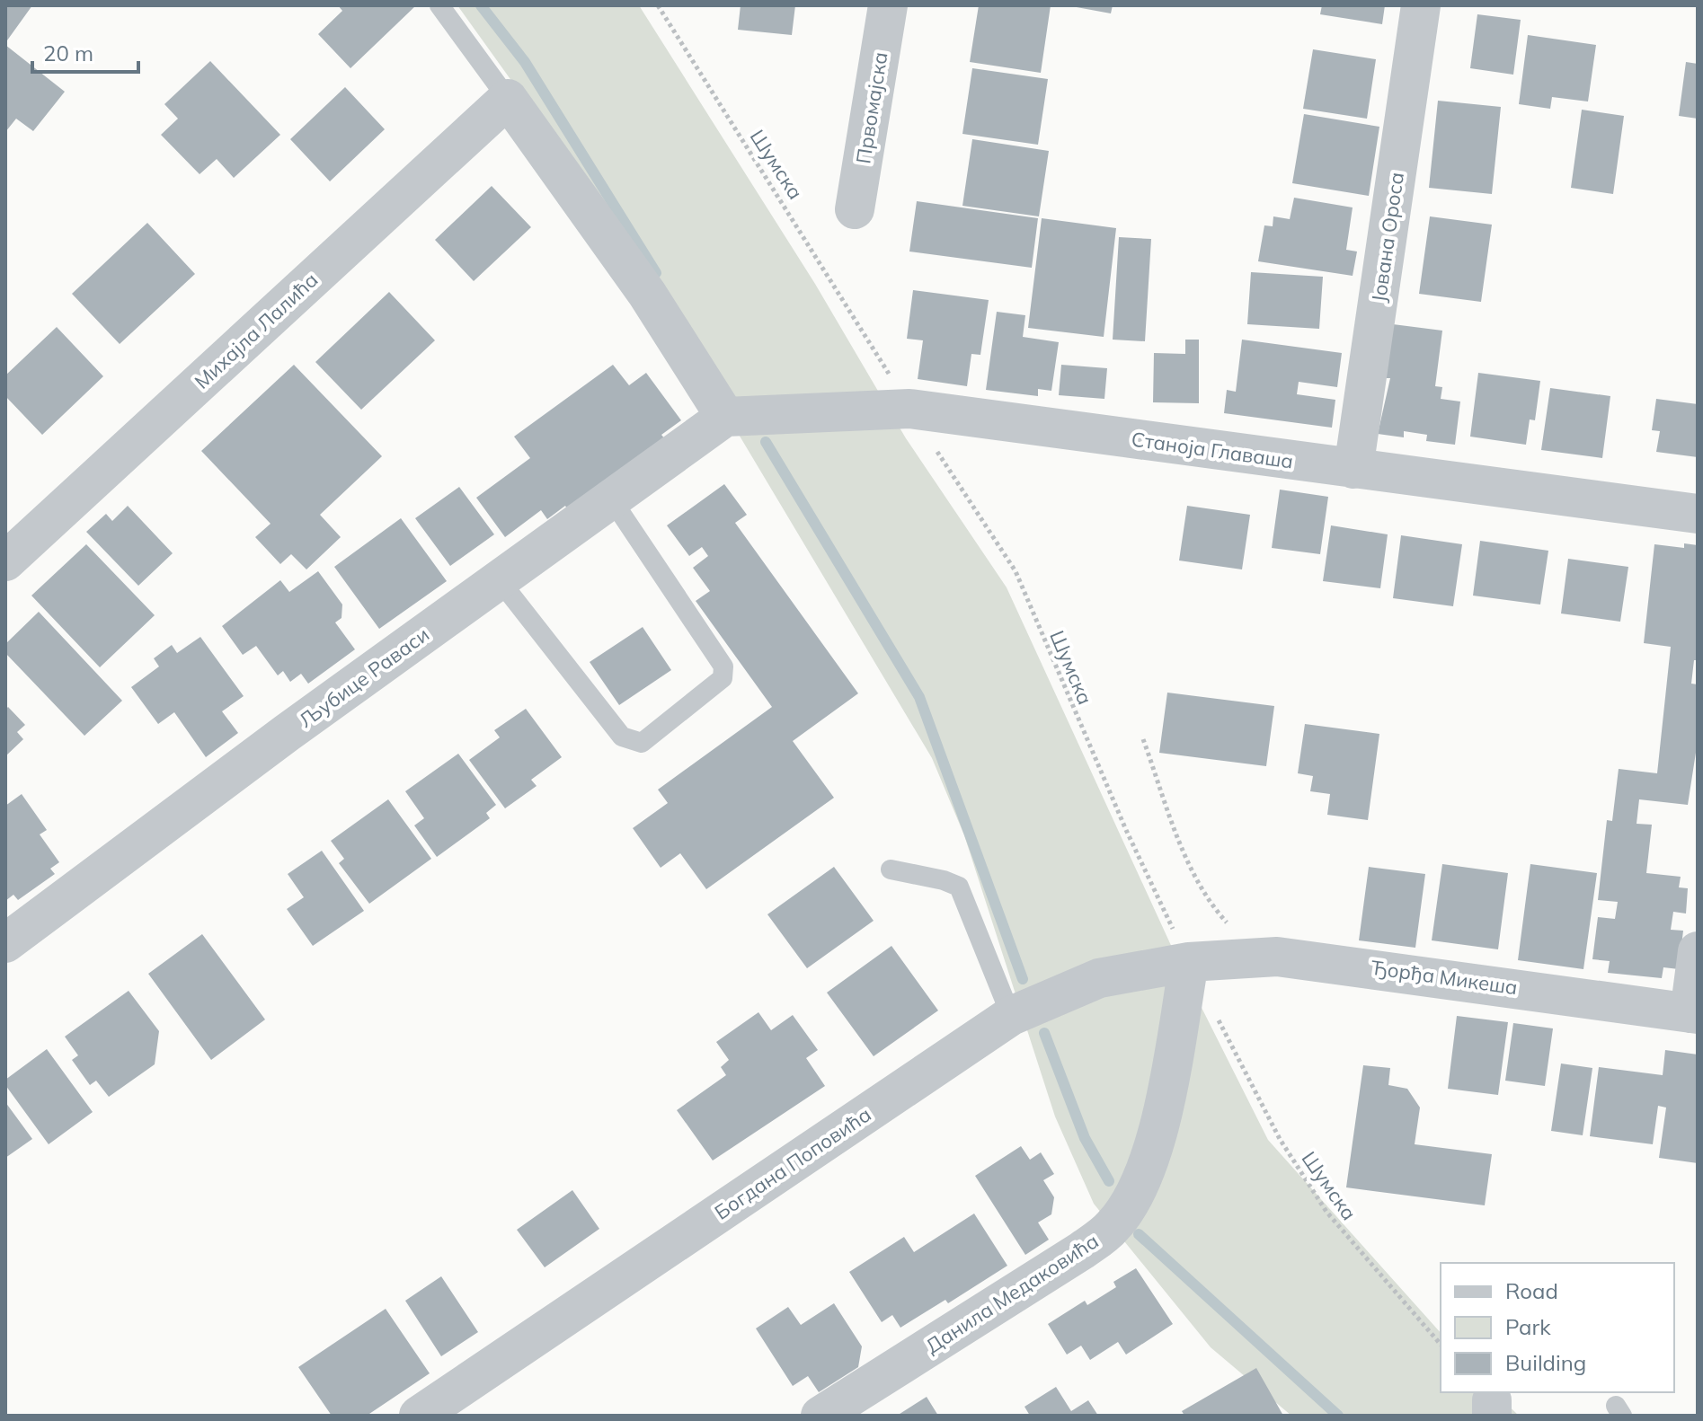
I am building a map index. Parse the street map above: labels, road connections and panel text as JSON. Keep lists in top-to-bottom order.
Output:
{
  "streets": {
    "street": [
      "Првомајска",
      "Јована Ороса",
      "Михајла Лалића",
      "Станоја Главаша",
      "Љубице Раваси",
      "Ђорђа Микеша",
      "Богдана Поповића",
      "Данила Медаковића"
    ],
    "path": ["Шумска"]
  },
  "crossings": [
    ["Шумска", "Станоја Главаша"],
    ["Шумска", "Ђорђа Микеша"],
    ["Шумска", "Богдана Поповића"],
    ["Шумска", "Данила Медаковића"],
    ["Јована Ороса", "Станоја Главаша"],
    ["Станоја Главаша", "Љубице Раваси"],
    ["Ђорђа Микеша", "Богдана Поповића"],
    ["Ђорђа Микеша", "Данила Медаковића"],
    ["Богдана Поповића", "Данила Медаковића"]
  ],
  "legend": ["Road", "Park", "Building"],
  "scale_bar": "20 m"
}
